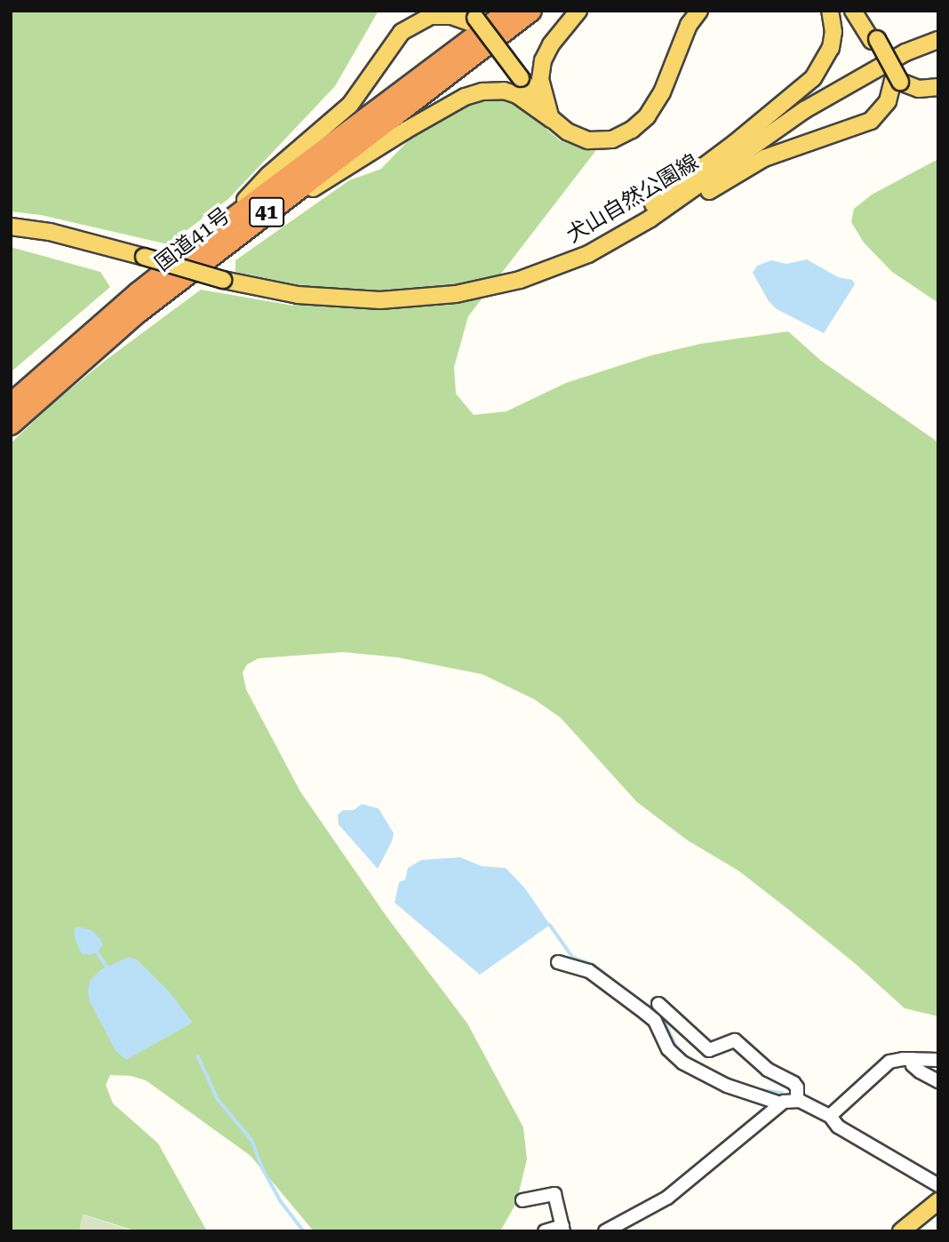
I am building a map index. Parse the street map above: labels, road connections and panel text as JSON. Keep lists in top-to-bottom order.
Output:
{
  "streets": {
    "highway": ["41", "国道41号"],
    "main road": ["犬山自然公園線"]
  }
}
